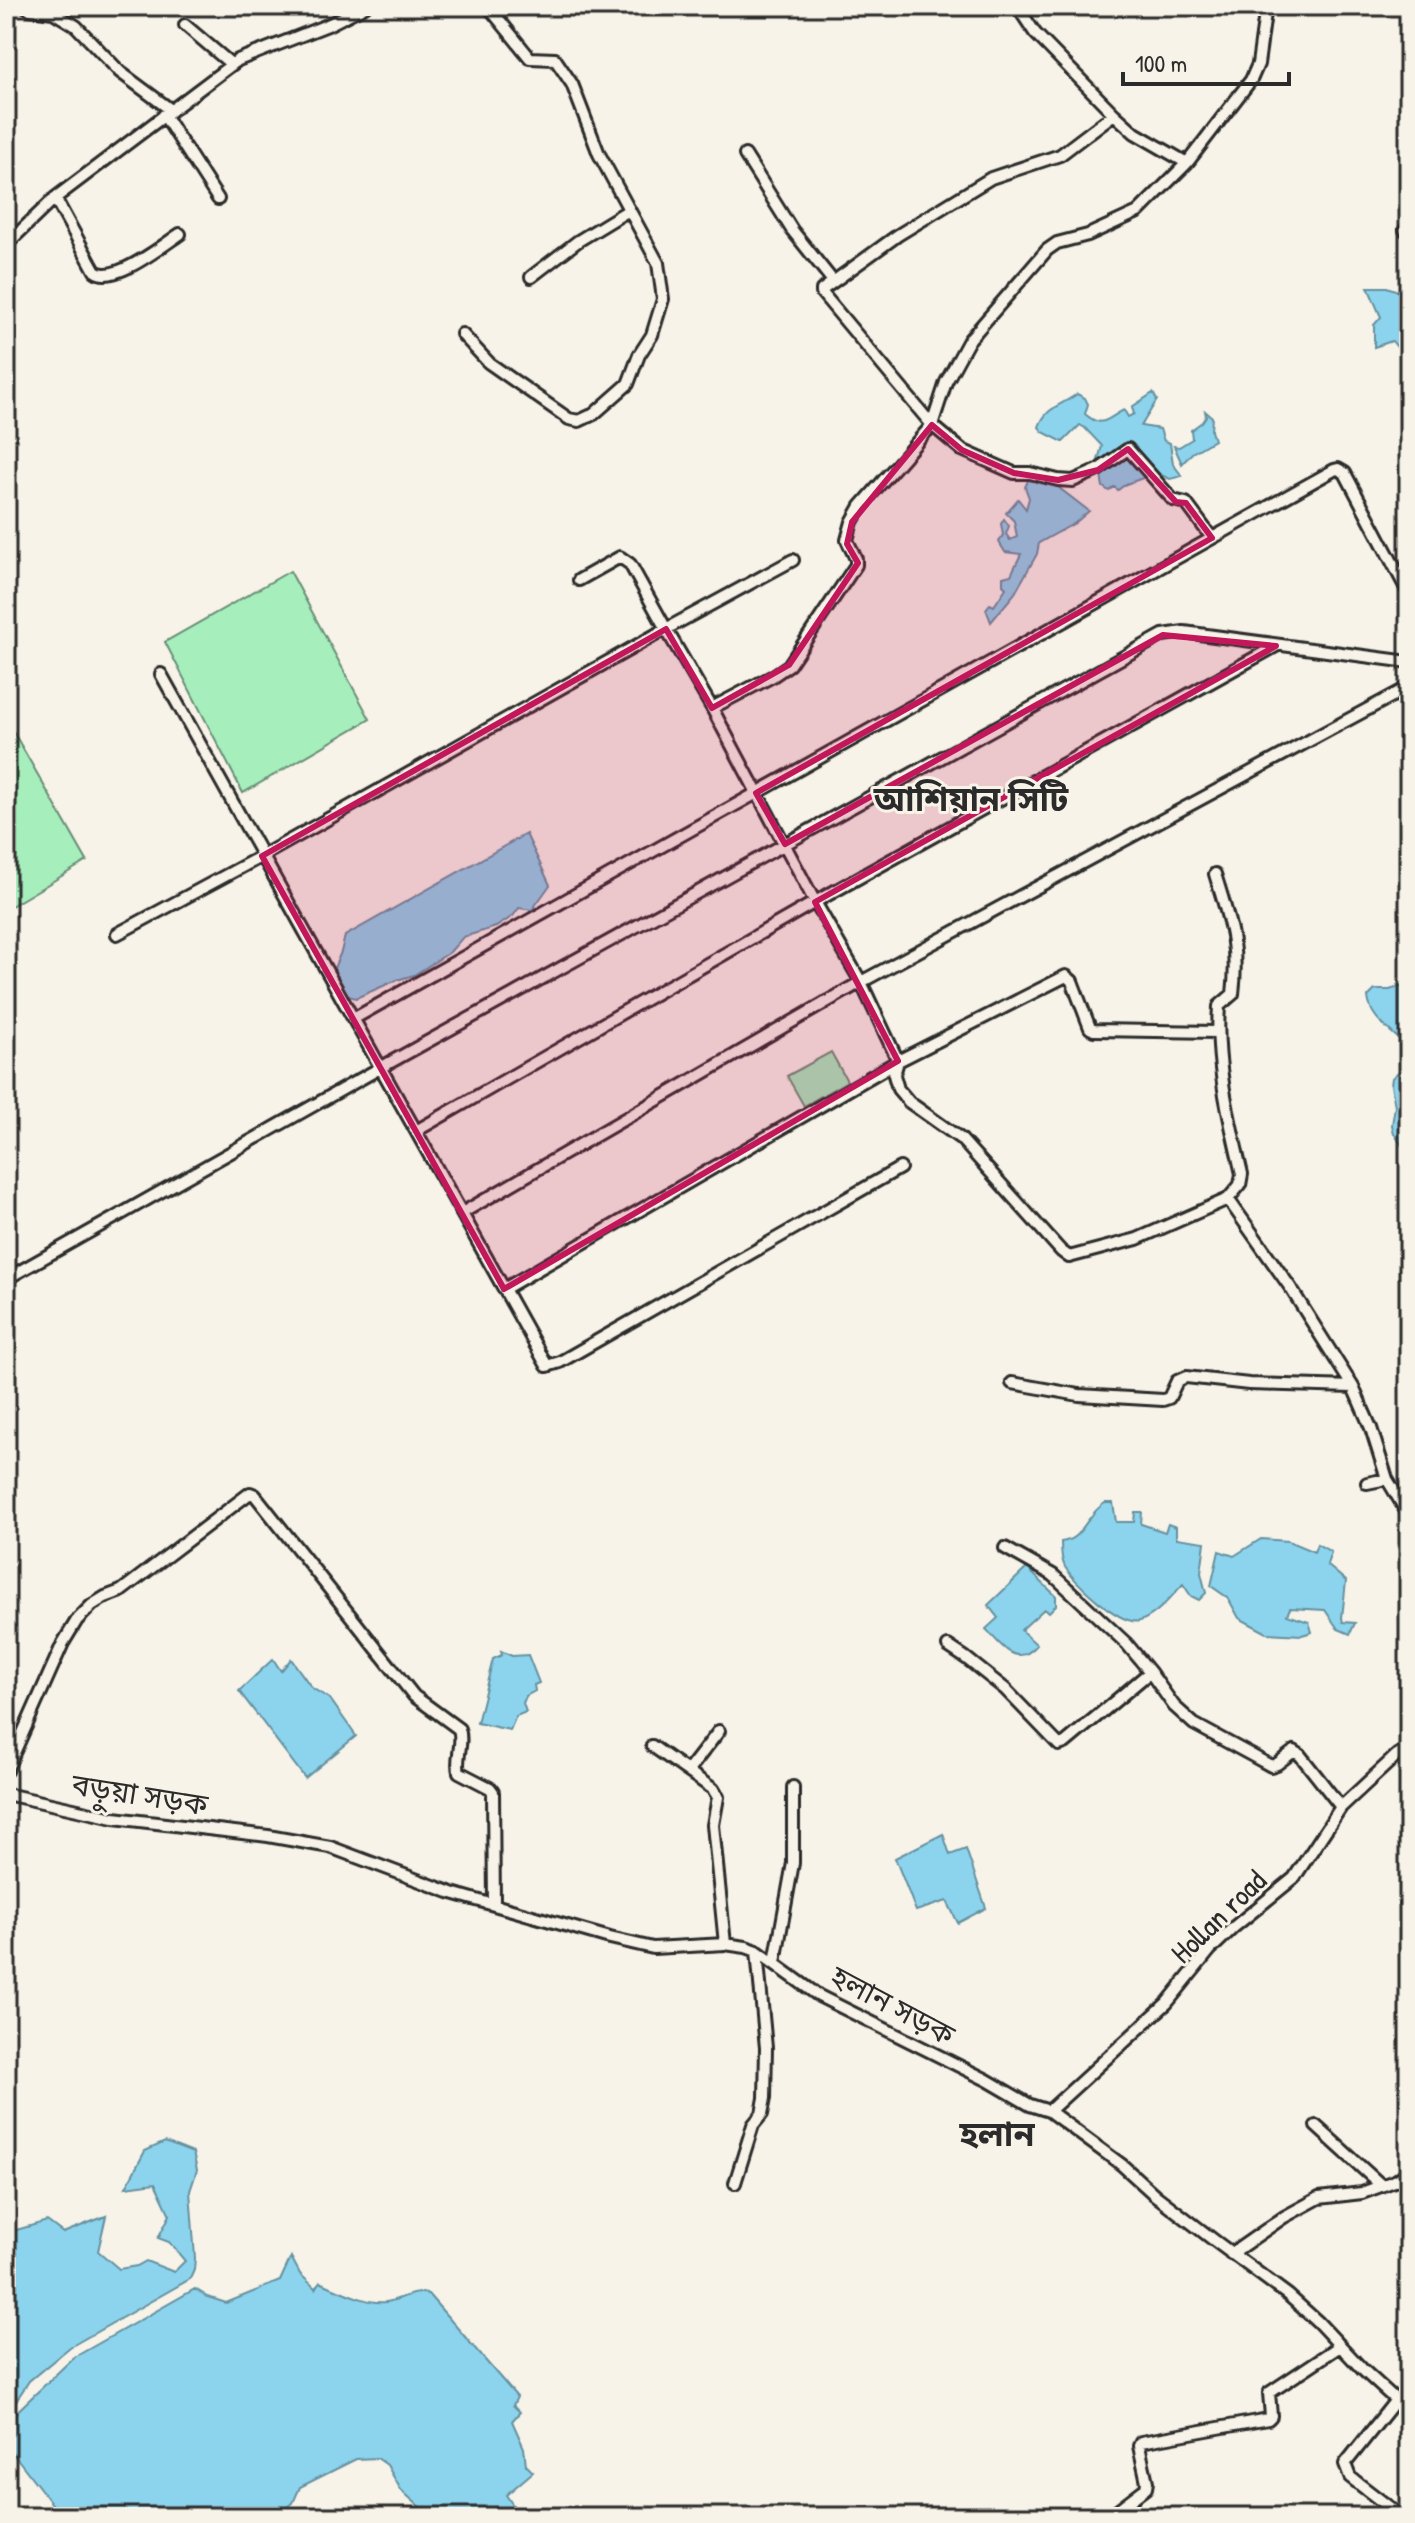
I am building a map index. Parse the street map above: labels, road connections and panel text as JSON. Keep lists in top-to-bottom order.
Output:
{
  "streets": {
    "street": ["বড়ুয়া সড়ক", "Hollan road", "হলান সড়ক"]
  },
  "crossings": [
    ["বড়ুয়া সড়ক", "হলান সড়ক"],
    ["Hollan road", "হলান সড়ক"]
  ],
  "districts": ["আশিয়ান সিটি", "হলান"],
  "scale_bar": "100 m"
}
